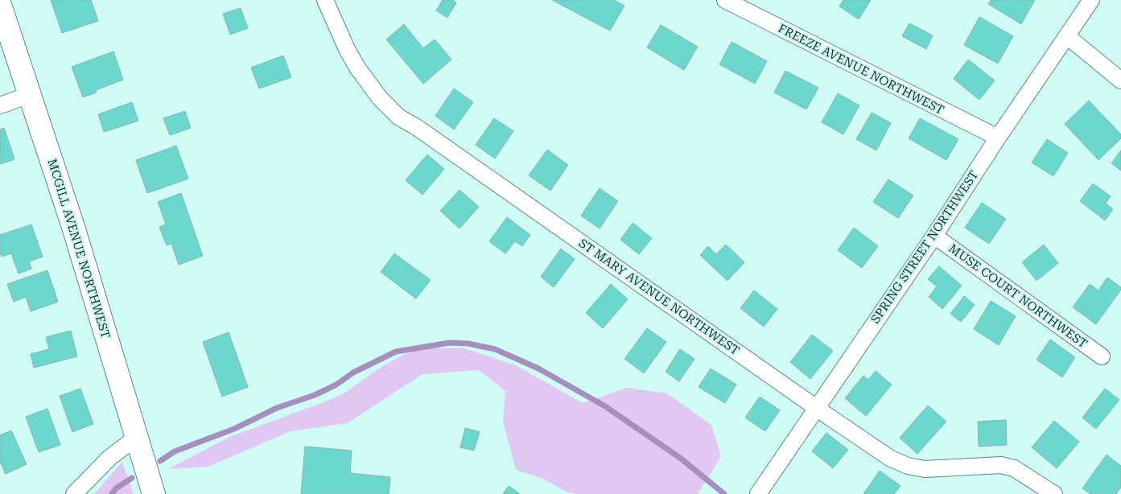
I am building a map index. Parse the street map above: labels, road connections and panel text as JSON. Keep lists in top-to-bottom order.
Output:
{
  "streets": {
    "street": [
      "FREEZE AVENUE NORTHWEST",
      "SPRING STREET NORTHWEST",
      "MCGILL AVENUE NORTHWEST",
      "MUSE COURT NORTHWEST",
      "ST MARY AVENUE NORTHWEST"
    ]
  },
  "crossings": [
    ["FREEZE AVENUE NORTHWEST", "SPRING STREET NORTHWEST"],
    ["SPRING STREET NORTHWEST", "MUSE COURT NORTHWEST"],
    ["SPRING STREET NORTHWEST", "ST MARY AVENUE NORTHWEST"]
  ]
}
